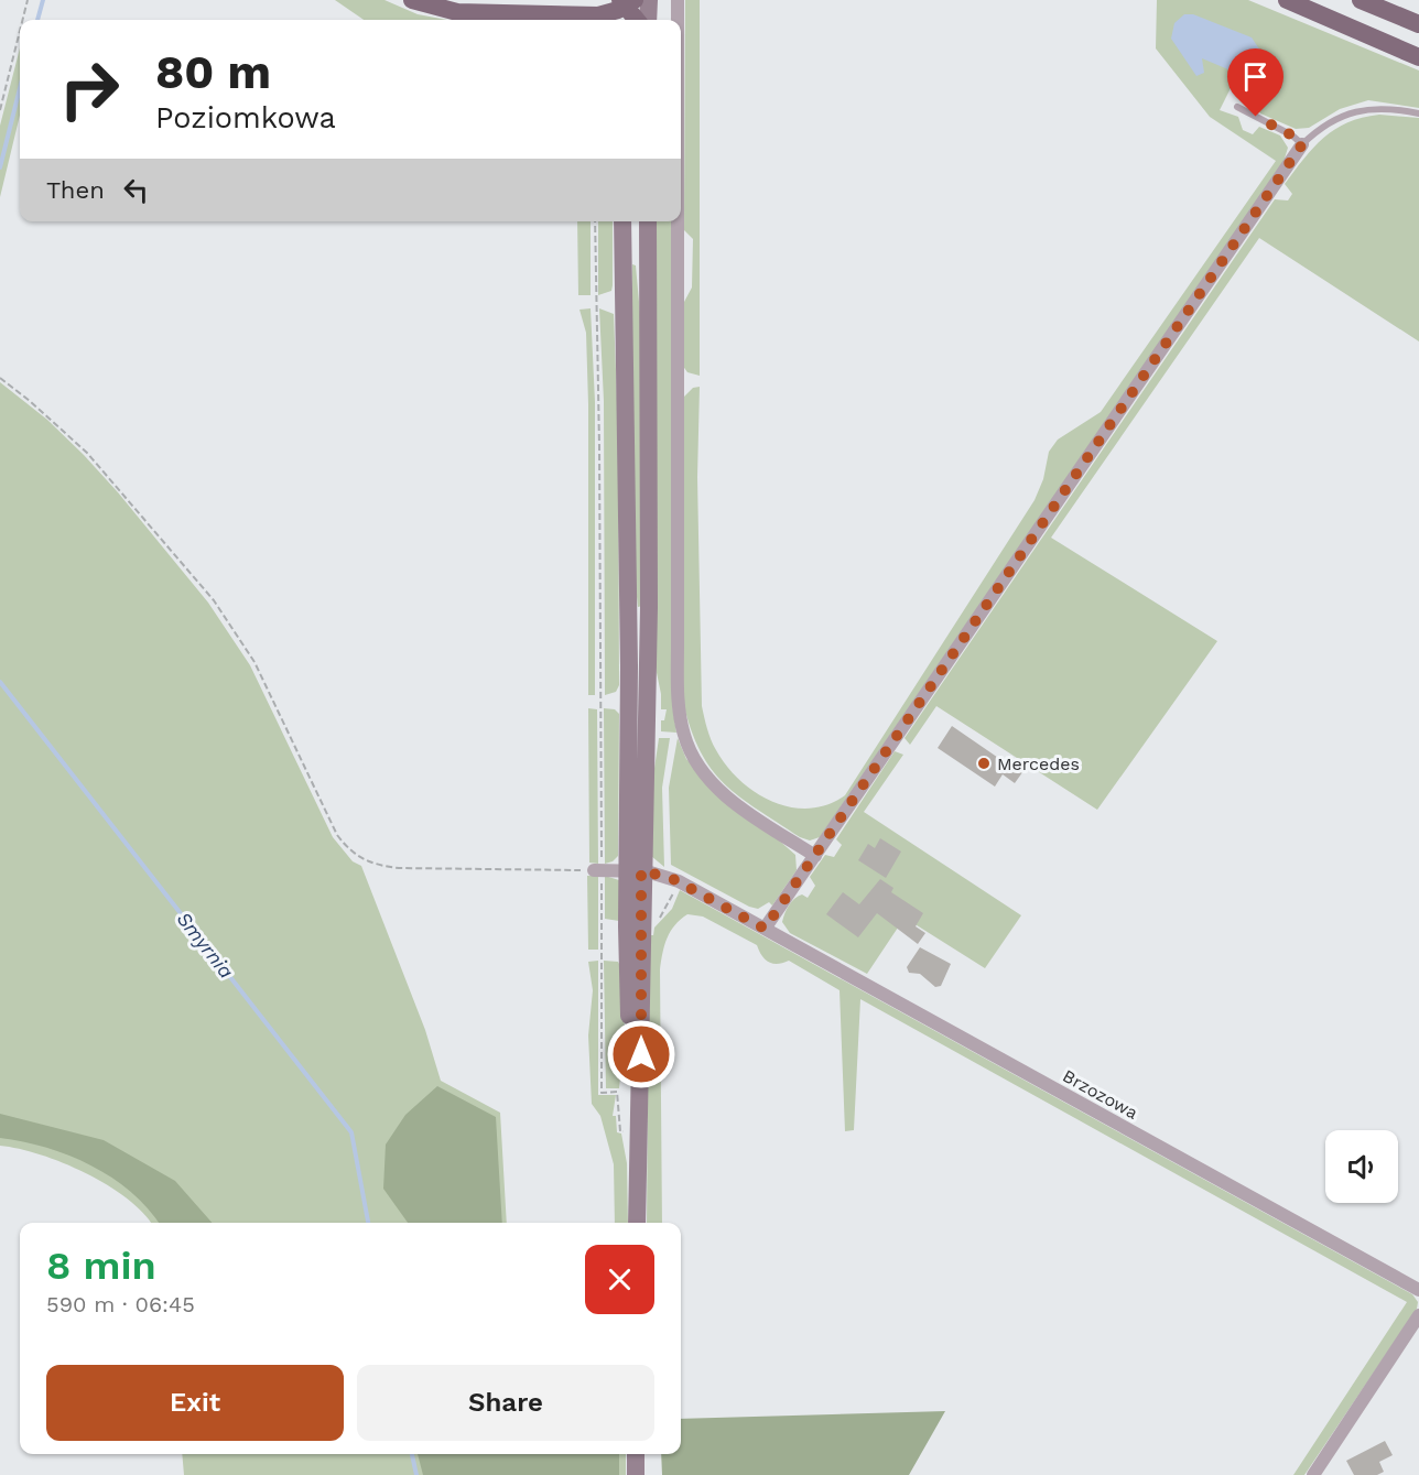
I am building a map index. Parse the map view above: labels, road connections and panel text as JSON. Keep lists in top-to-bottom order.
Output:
{
  "streets": {
    "street": ["Brzozowa"]
  },
  "water": ["Smyrnia"],
  "places": ["Mercedes"],
  "page": {
    "turn": ["80 m", "Poziomkowa"],
    "then": "Then",
    "heading": ["8 min", "590 m · 06:45"],
    "buttons": ["Exit", "Share"]
  }
}
